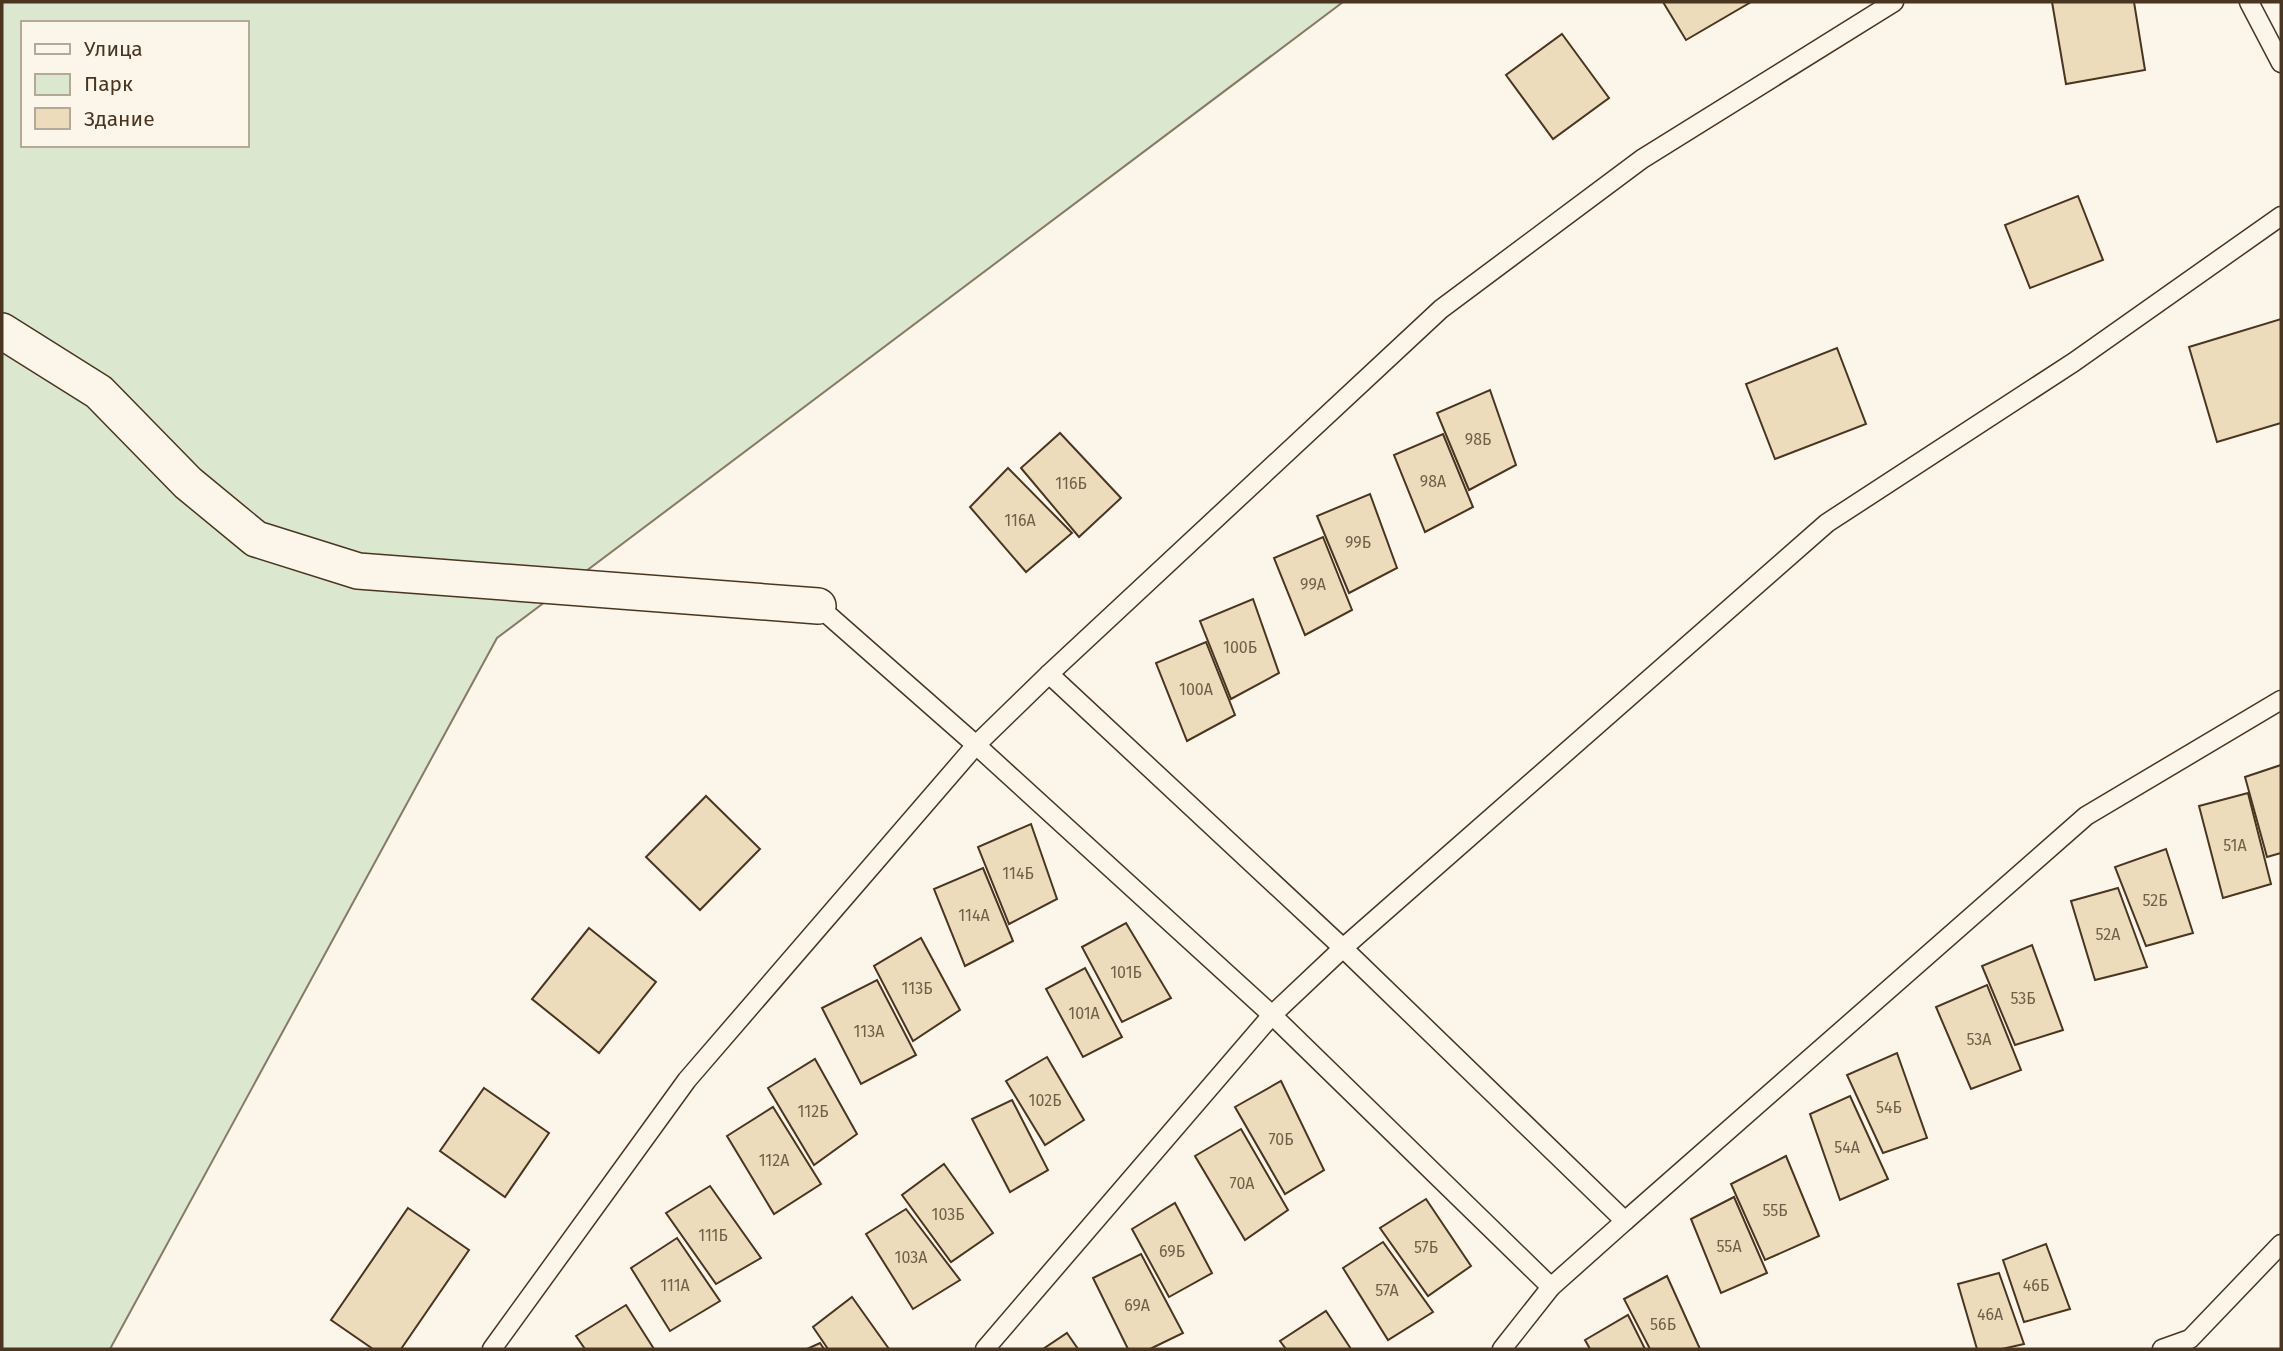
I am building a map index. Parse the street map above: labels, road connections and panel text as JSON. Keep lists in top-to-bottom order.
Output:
{
  "house_numbers": [
    "98Б",
    "98А",
    "116Б",
    "116А",
    "99Б",
    "99А",
    "100Б",
    "100А",
    "51А",
    "114Б",
    "52Б",
    "114А",
    "52А",
    "101Б",
    "113Б",
    "53Б",
    "101А",
    "113А",
    "53А",
    "102Б",
    "54Б",
    "112Б",
    "70Б",
    "54А",
    "112А",
    "70А",
    "55Б",
    "103Б",
    "111Б",
    "55А",
    "57Б",
    "69Б",
    "103А",
    "111А",
    "46Б",
    "57А",
    "69А",
    "46А",
    "56Б"
  ],
  "legend": ["Улица", "Парк", "Здание"]
}
